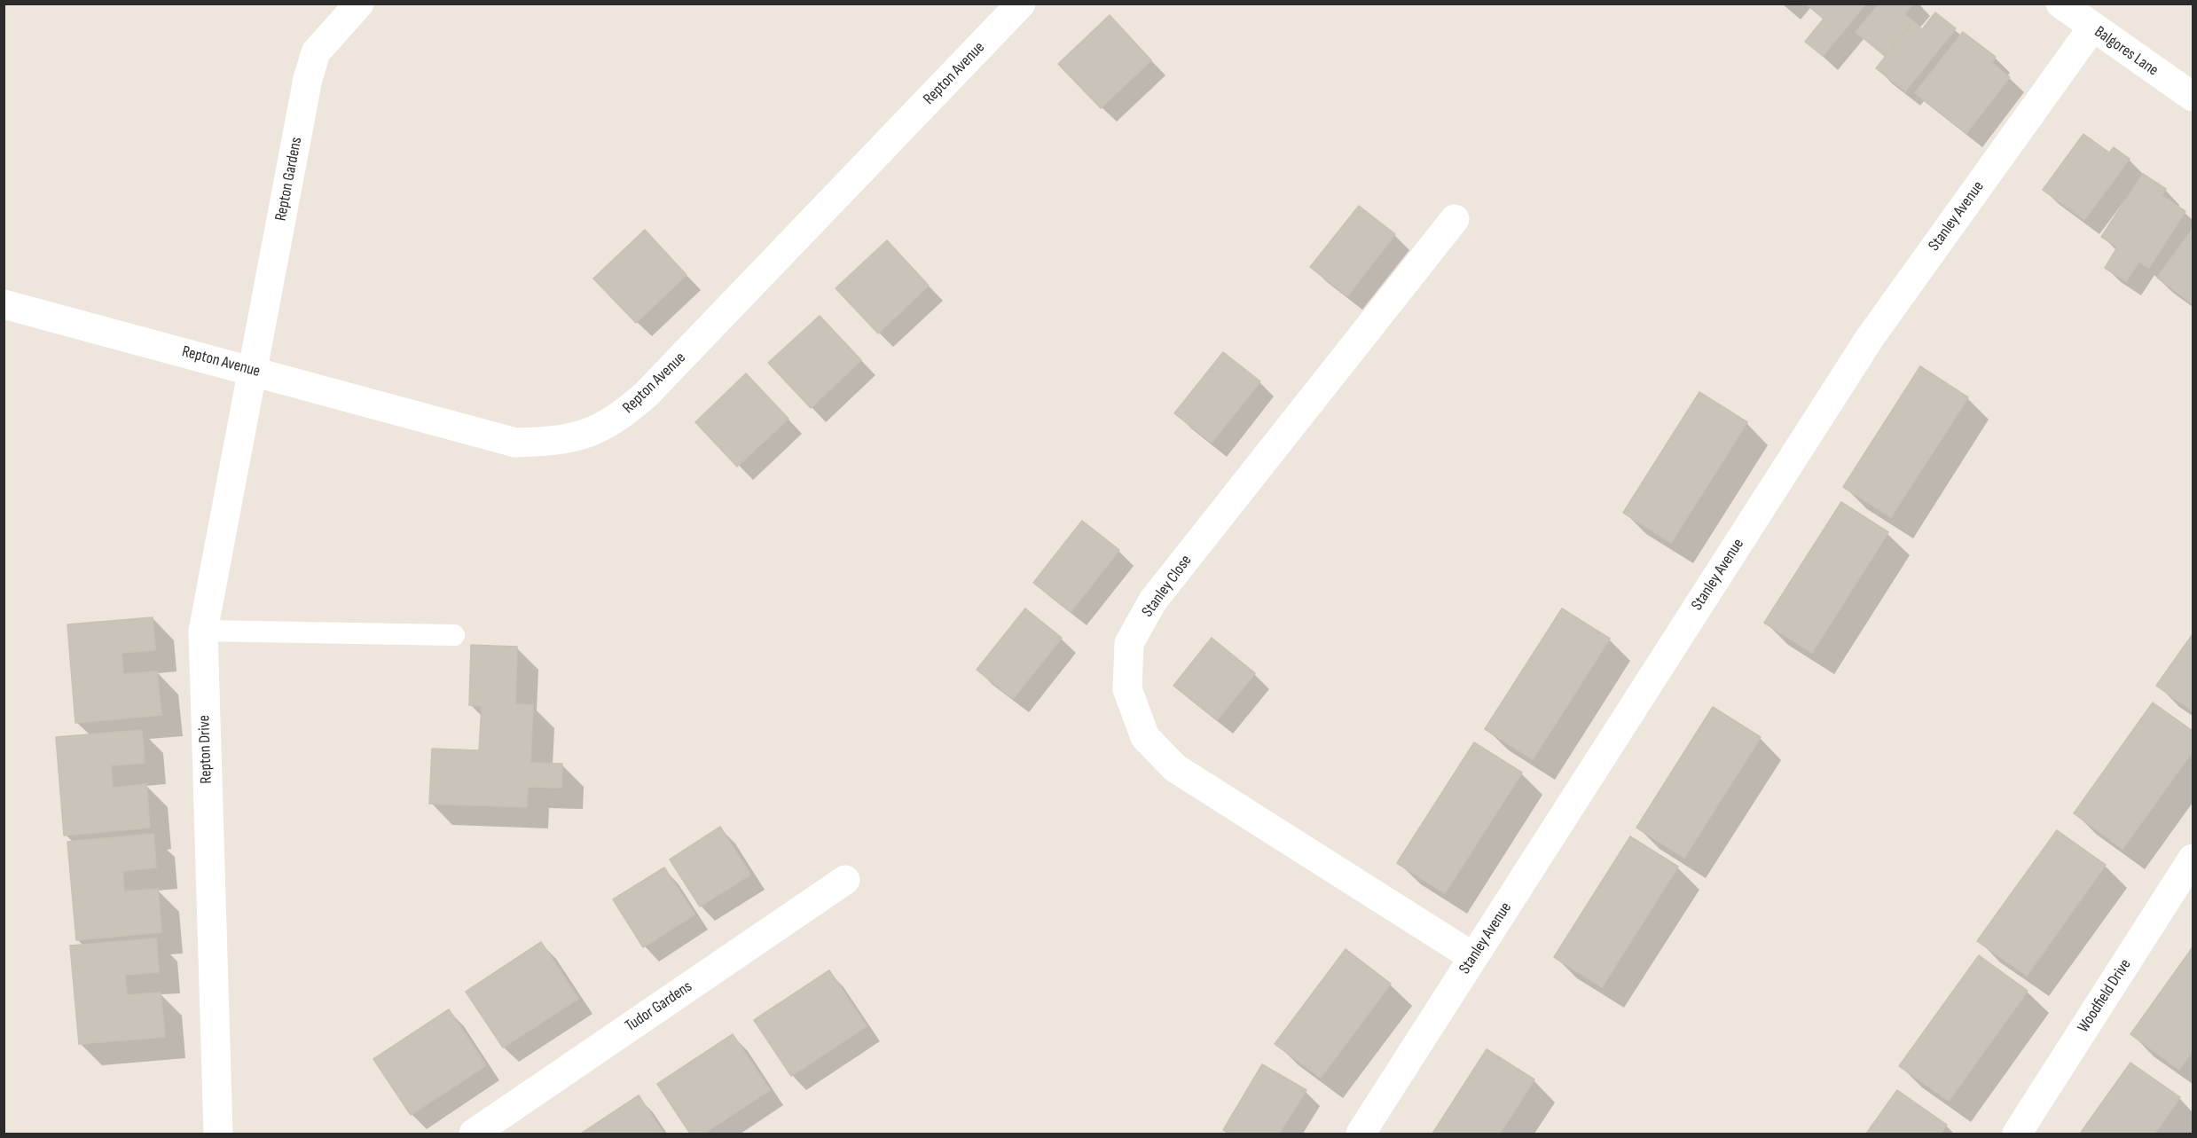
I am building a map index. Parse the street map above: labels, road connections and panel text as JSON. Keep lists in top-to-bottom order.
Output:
{
  "streets": {
    "street": [
      "Balgores Lane",
      "Repton Avenue",
      "Repton Gardens",
      "Stanley Avenue",
      "Stanley Close",
      "Repton Drive",
      "Woodfield Drive",
      "Tudor Gardens"
    ]
  },
  "crossings": [
    ["Balgores Lane", "Stanley Avenue"],
    ["Repton Avenue", "Repton Gardens"],
    ["Repton Avenue", "Repton Drive"],
    ["Repton Gardens", "Repton Drive"],
    ["Stanley Avenue", "Stanley Close"]
  ]
}
